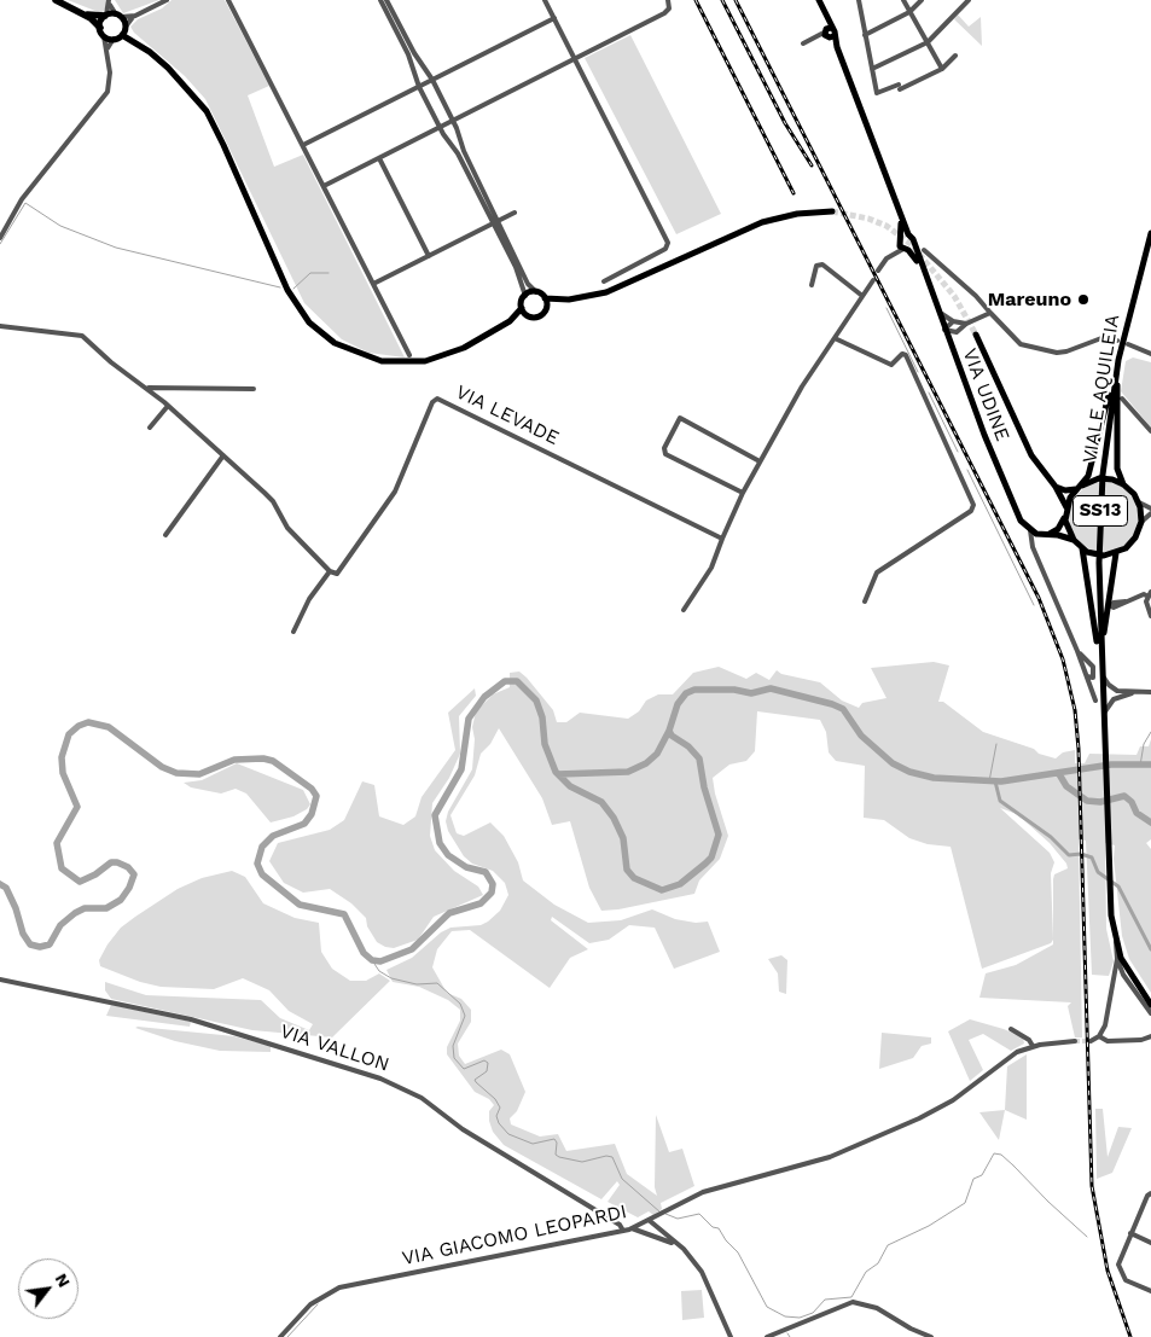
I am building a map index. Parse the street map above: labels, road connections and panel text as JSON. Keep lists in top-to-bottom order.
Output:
{
  "streets": {
    "main road": ["VIALE AQUILEIA", "VIA UDINE", "SS13"],
    "street": ["VIA LEVADE", "VIA VALLON", "VIA GIACOMO LEOPARDI"]
  },
  "crossings": [
    ["VIALE AQUILEIA", "SS13"],
    ["VIA VALLON", "VIA GIACOMO LEOPARDI"]
  ],
  "places": ["Mareuno"],
  "north": "top right"
}
